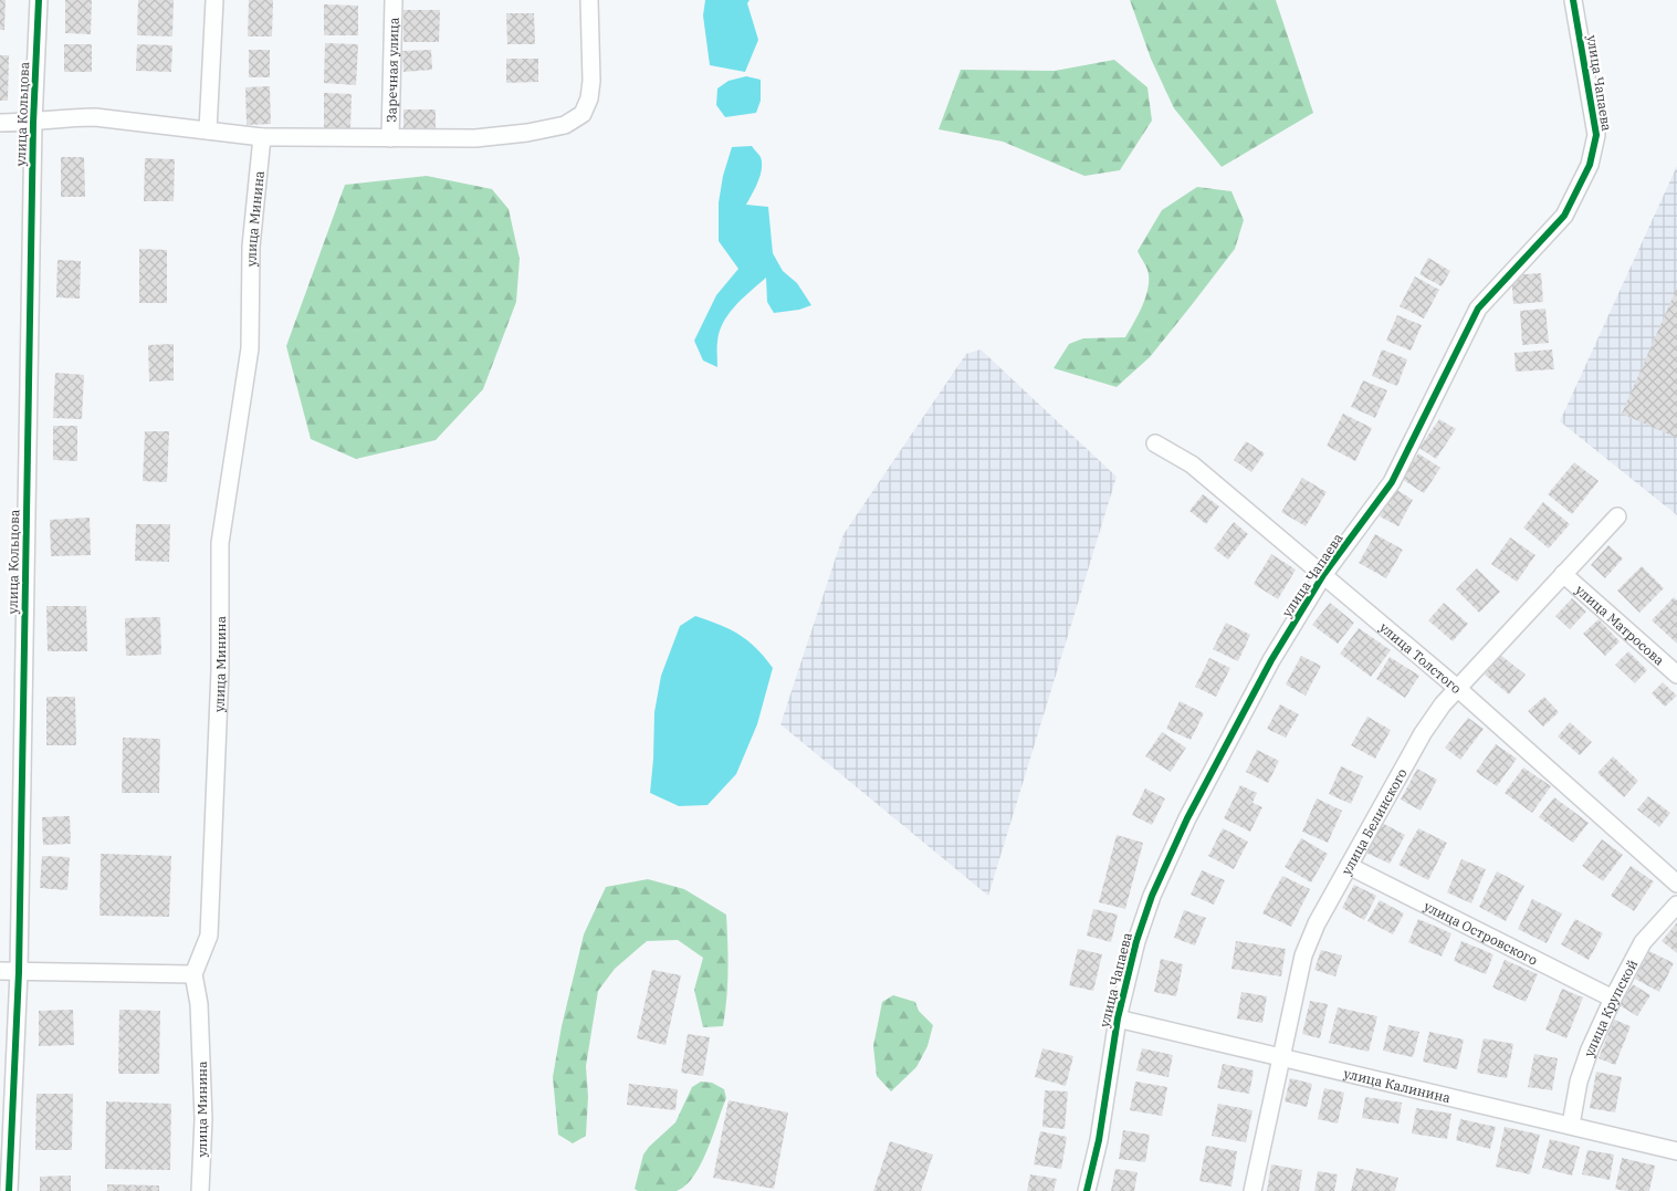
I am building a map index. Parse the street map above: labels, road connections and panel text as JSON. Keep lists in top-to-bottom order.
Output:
{
  "streets": {
    "street": [
      "Заречная улица",
      "улица Чапаева",
      "улица Кольцова",
      "улица Минина",
      "улица Матросова",
      "улица Толстого",
      "улица Белинского",
      "улица Островского",
      "улица Крупской",
      "улица Калинина"
    ]
  },
  "crossings": [
    ["улица Чапаева", "улица Толстого"],
    ["улица Чапаева", "улица Калинина"],
    ["улица Матросова", "улица Белинского"],
    ["улица Толстого", "улица Белинского"],
    ["улица Белинского", "улица Островского"],
    ["улица Белинского", "улица Калинина"],
    ["улица Островского", "улица Крупской"],
    ["улица Крупской", "улица Калинина"]
  ]
}
